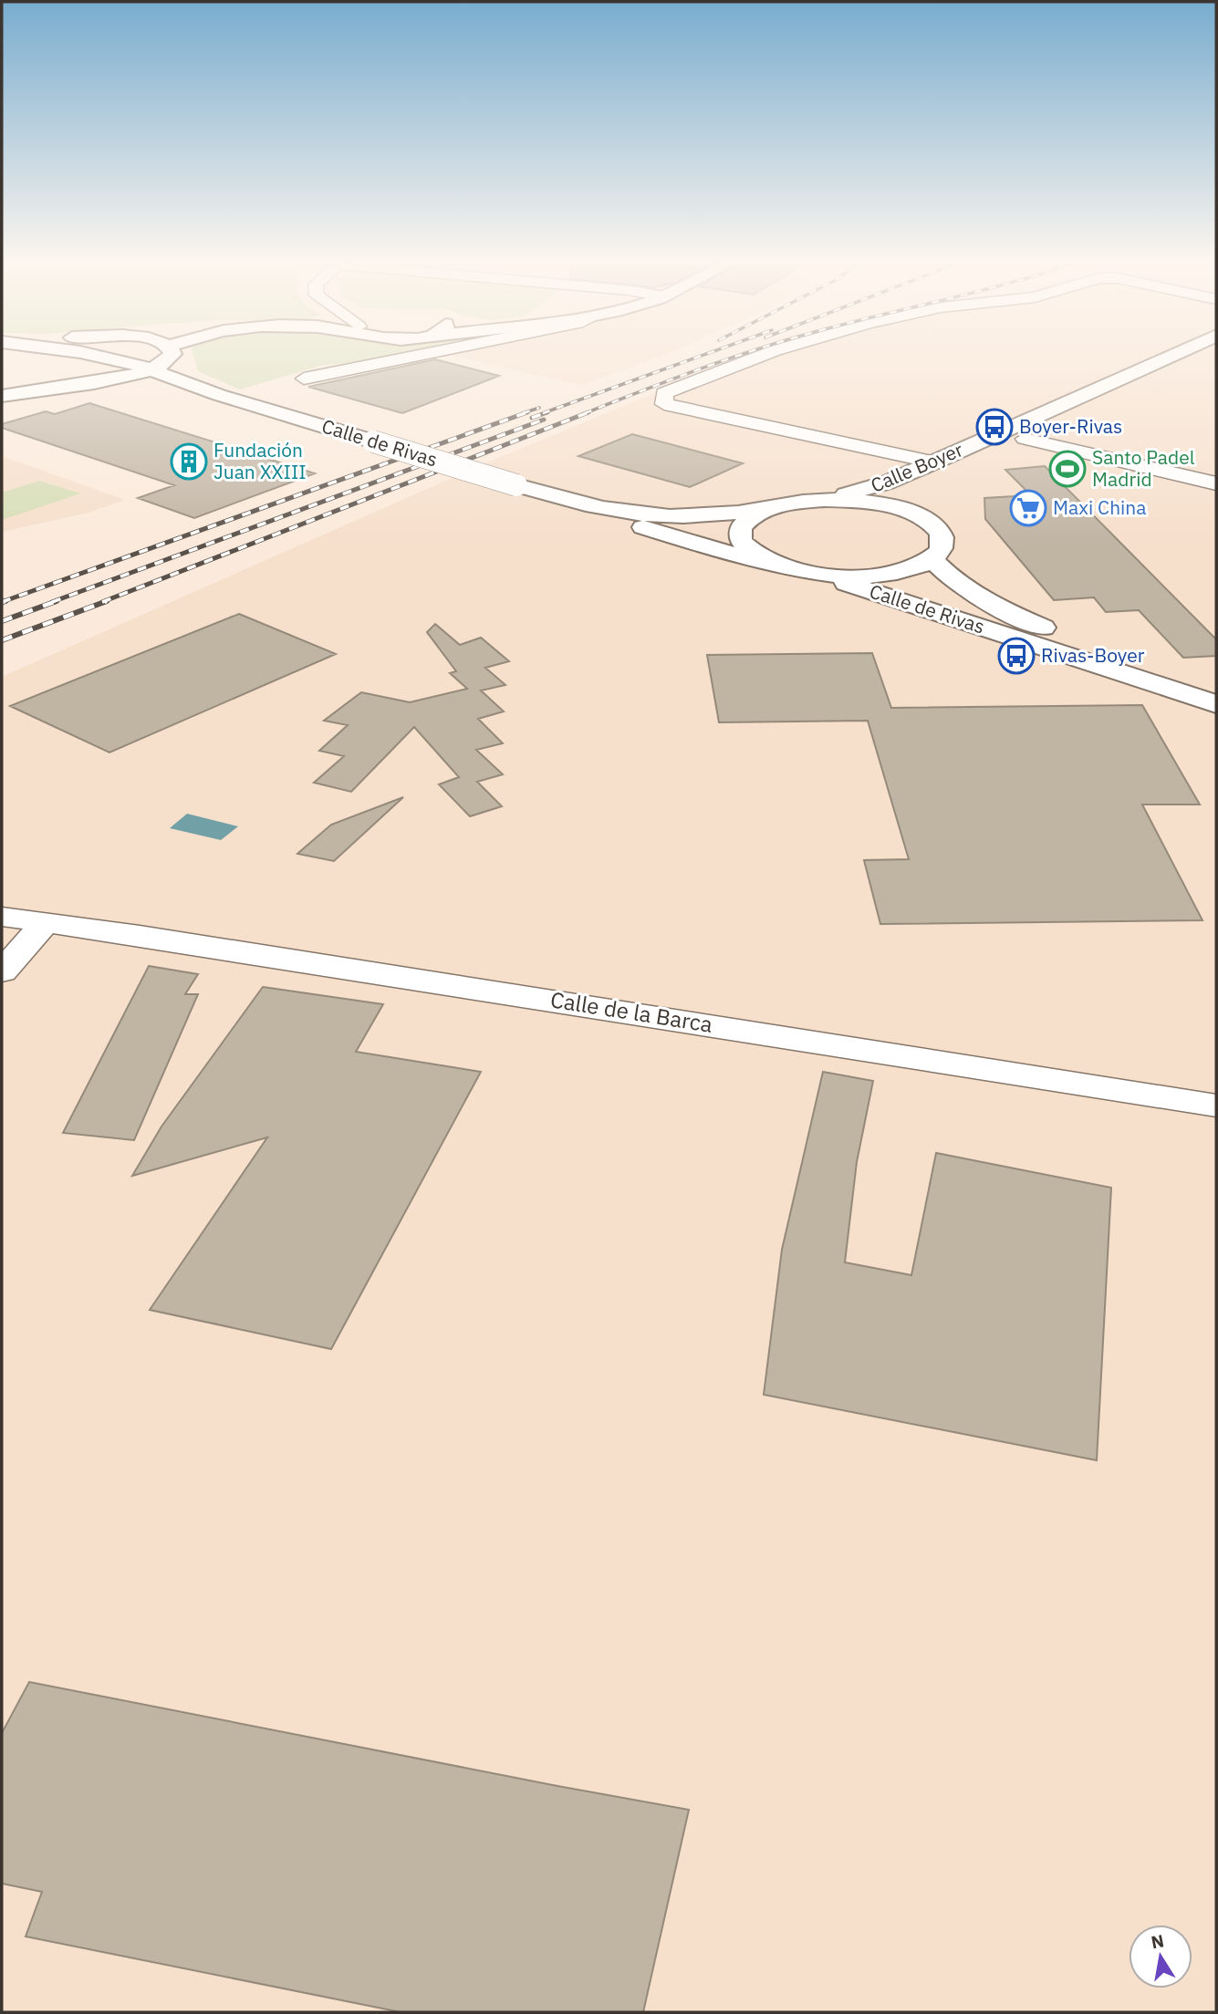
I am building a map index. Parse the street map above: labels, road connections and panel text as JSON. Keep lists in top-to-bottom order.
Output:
{
  "streets": {
    "main road": ["Calle de Rivas", "Calle Boyer"],
    "street": ["Calle de la Barca"]
  },
  "crossings": [
    ["Calle de Rivas", "Calle Boyer"]
  ],
  "places": {
    "bus stop": ["Boyer-Rivas", "Rivas-Boyer"],
    "building": ["Fundación Juan XXIII"],
    "sports": ["Santo Padel Madrid"],
    "supermarket": ["Maxi China"]
  },
  "north": "top"
}
